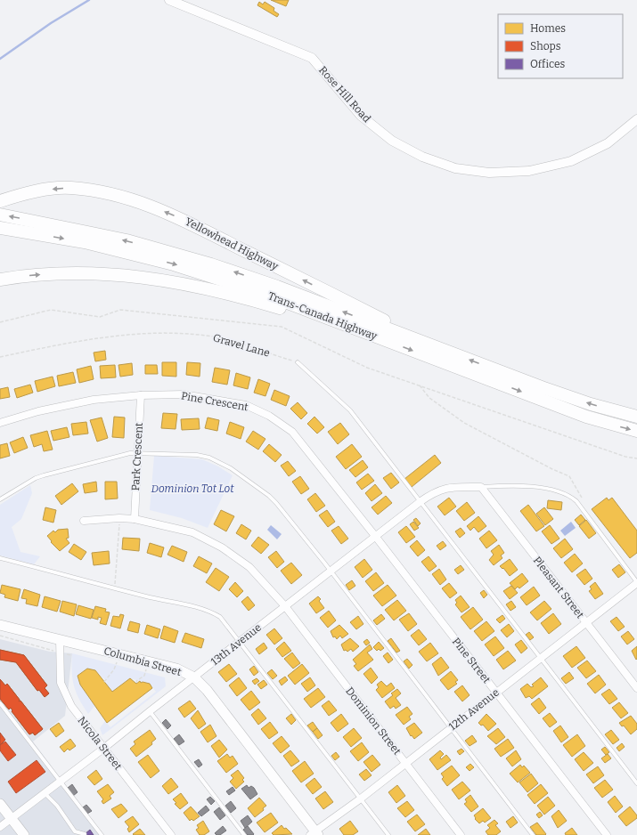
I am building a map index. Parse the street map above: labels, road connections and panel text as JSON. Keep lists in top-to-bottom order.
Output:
{
  "streets": {
    "highway": ["Yellowhead Highway", "Trans-Canada Highway"],
    "main road": ["Columbia Street"],
    "street": [
      "Rose Hill Road",
      "Pine Crescent",
      "Park Crescent",
      "Pleasant Street",
      "13th Avenue",
      "Pine Street",
      "12th Avenue",
      "Dominion Street",
      "Nicola Street"
    ],
    "path": ["Gravel Lane"]
  },
  "crossings": [
    ["Yellowhead Highway", "Trans-Canada Highway"],
    ["Pine Crescent", "Park Crescent"],
    ["Pine Crescent", "13th Avenue"],
    ["Pine Crescent", "Pine Street"],
    ["Park Crescent", "Dominion Street"],
    ["Pleasant Street", "13th Avenue"],
    ["Pleasant Street", "12th Avenue"],
    ["13th Avenue", "Pine Street"],
    ["13th Avenue", "Columbia Street"],
    ["13th Avenue", "Dominion Street"],
    ["13th Avenue", "Nicola Street"],
    ["Pine Street", "12th Avenue"],
    ["Columbia Street", "12th Avenue"],
    ["Columbia Street", "Nicola Street"],
    ["12th Avenue", "Dominion Street"]
  ],
  "parks": ["Dominion Tot Lot"],
  "legend": ["Homes", "Shops", "Offices"]
}
